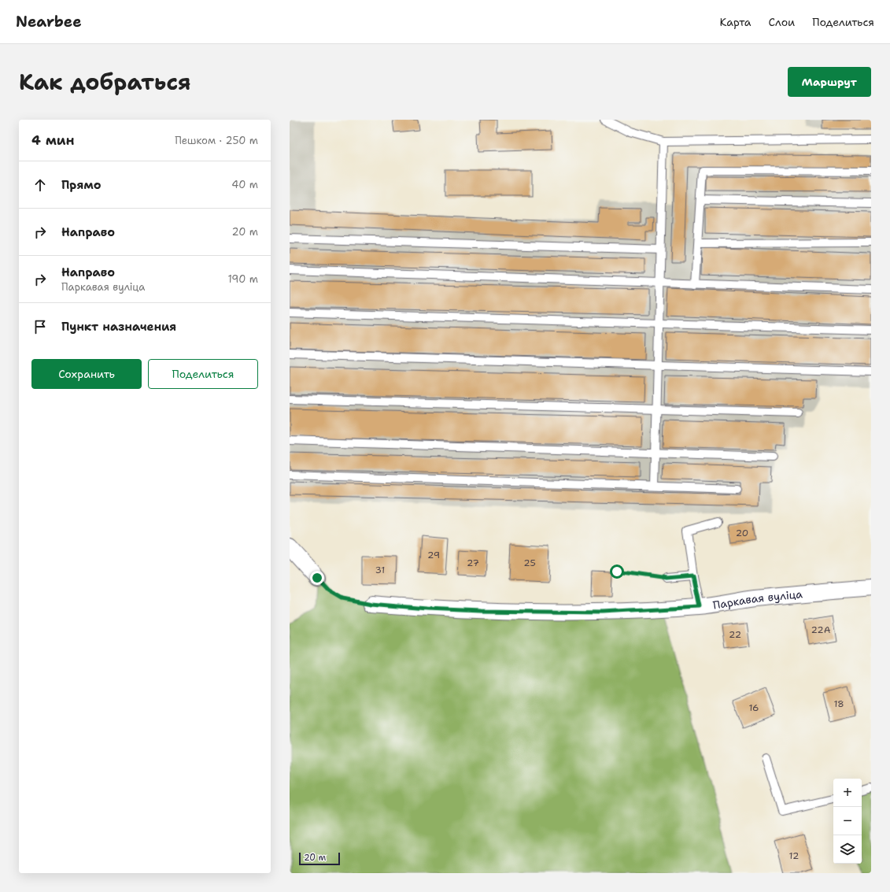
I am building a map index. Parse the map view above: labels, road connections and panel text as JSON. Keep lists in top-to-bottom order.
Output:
{
  "streets": {
    "street": ["Паркавая вуліца"]
  },
  "house_numbers": [
    "20",
    "29",
    "27",
    "25",
    "31",
    "22А",
    "22",
    "18",
    "16",
    "12"
  ],
  "scale_bar": "20 m",
  "page": {
    "header": "Nearbee",
    "nav": ["Карта", "Слои", "Поделиться"],
    "title": "Как добраться",
    "buttons": [
      "Маршрут",
      ["Сохранить", "Поделиться"]
    ],
    "heading": ["4 мин", "Пешком · 250 m"],
    "list": [
      ["Прямо", "40 m"],
      ["Направо", "20 m"],
      ["Направо", "Паркавая вуліца", "190 m"],
      "Пункт назначения"
    ],
    "map_buttons": ["+", "−"],
    "scale": "20 m"
  }
}
